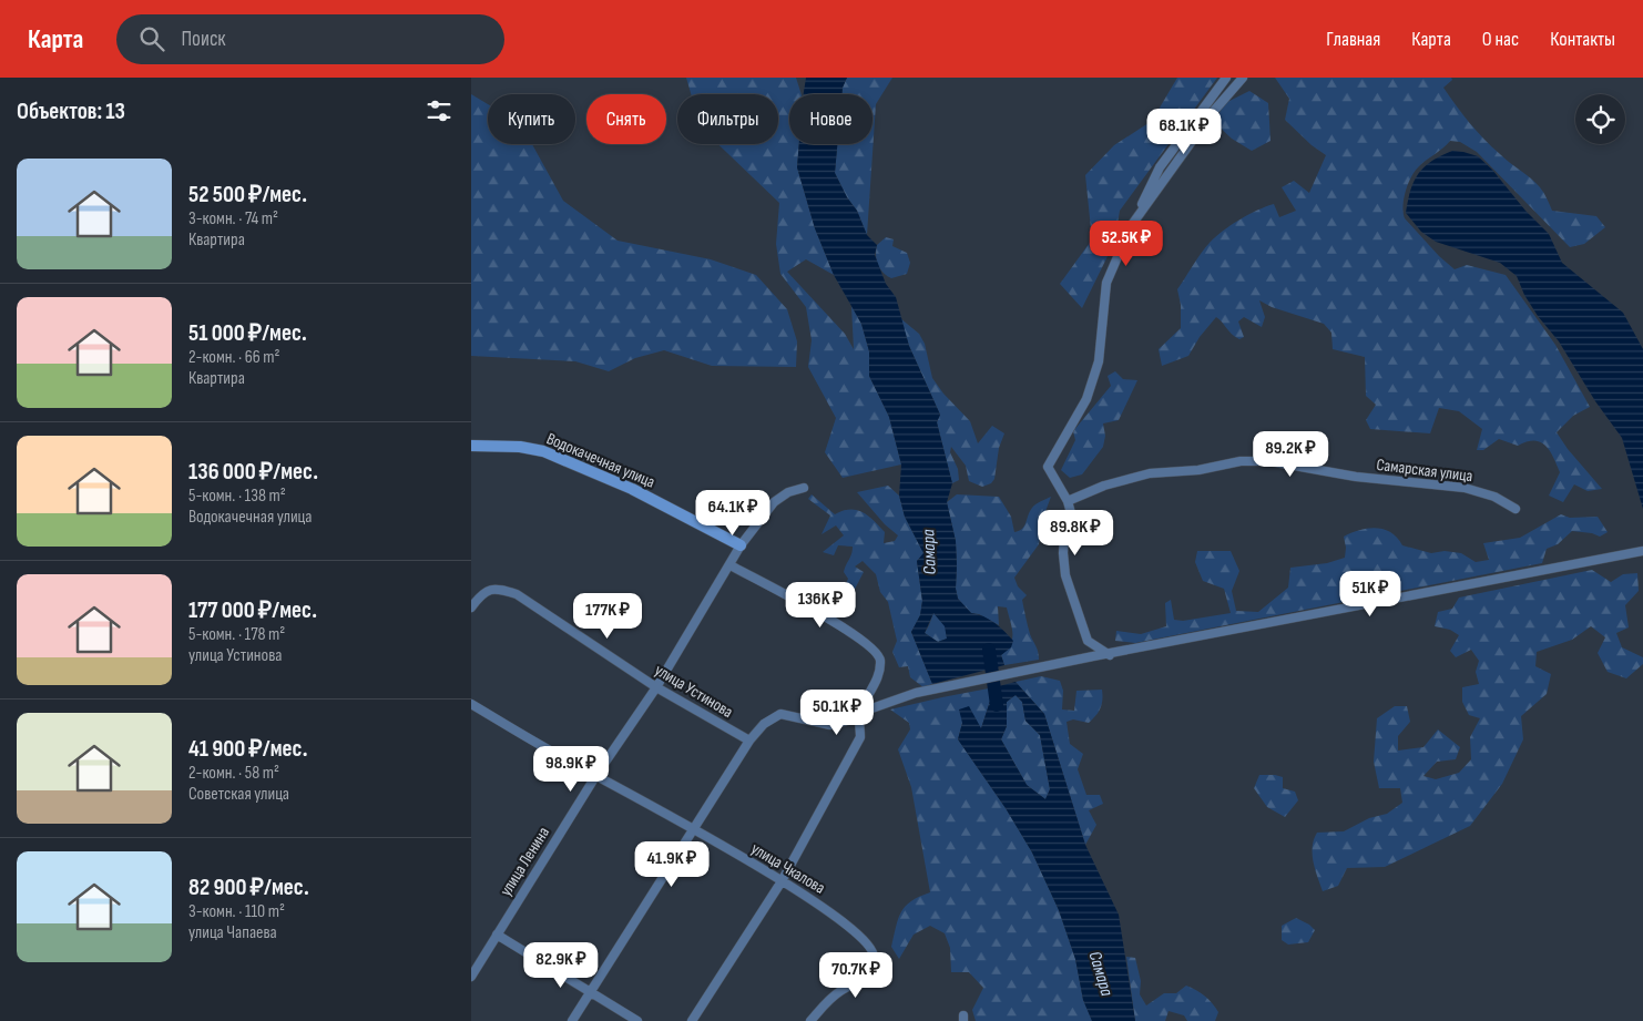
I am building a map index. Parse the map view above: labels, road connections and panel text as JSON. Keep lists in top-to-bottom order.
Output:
{
  "streets": {
    "street": [
      "Водокачечная улица",
      "Самарская улица",
      "улица Устинова",
      "улица Ленина",
      "улица Чкалова"
    ]
  },
  "crossings": [
    ["Водокачечная улица", "улица Ленина"],
    ["улица Устинова", "улица Ленина"],
    ["улица Ленина", "улица Чкалова"]
  ],
  "water": ["Самара"],
  "page": {
    "header": "Карта",
    "search": "Поиск",
    "nav": [
      "Главная",
      "Карта",
      "О нас",
      "Контакты"
    ],
    "heading": "Объектов: 13",
    "chip": [
      "Купить",
      "Снять",
      "Фильтры",
      "Новое"
    ],
    "price": [
      "68.1K ₽",
      "52.5K ₽",
      "89.2K ₽",
      "64.1K ₽",
      "89.8K ₽",
      "51K ₽",
      "136K ₽",
      "177K ₽",
      "50.1K ₽",
      "98.9K ₽",
      "41.9K ₽",
      "82.9K ₽",
      "70.7K ₽"
    ],
    "list": [
      {
        "name": "52 500 ₽/мес.",
        "note": "3-комн. · 74 m² · Квартира"
      },
      {
        "name": "51 000 ₽/мес.",
        "note": "2-комн. · 66 m² · Квартира"
      },
      {
        "name": "136 000 ₽/мес.",
        "note": "5-комн. · 138 m² · Водокачечная улица"
      },
      {
        "name": "177 000 ₽/мес.",
        "note": "5-комн. · 178 m² · улица Устинова"
      },
      {
        "name": "41 900 ₽/мес.",
        "note": "2-комн. · 58 m² · Советская улица"
      },
      {
        "name": "82 900 ₽/мес.",
        "note": "3-комн. · 110 m² · улица Чапаева"
      }
    ]
  }
}
